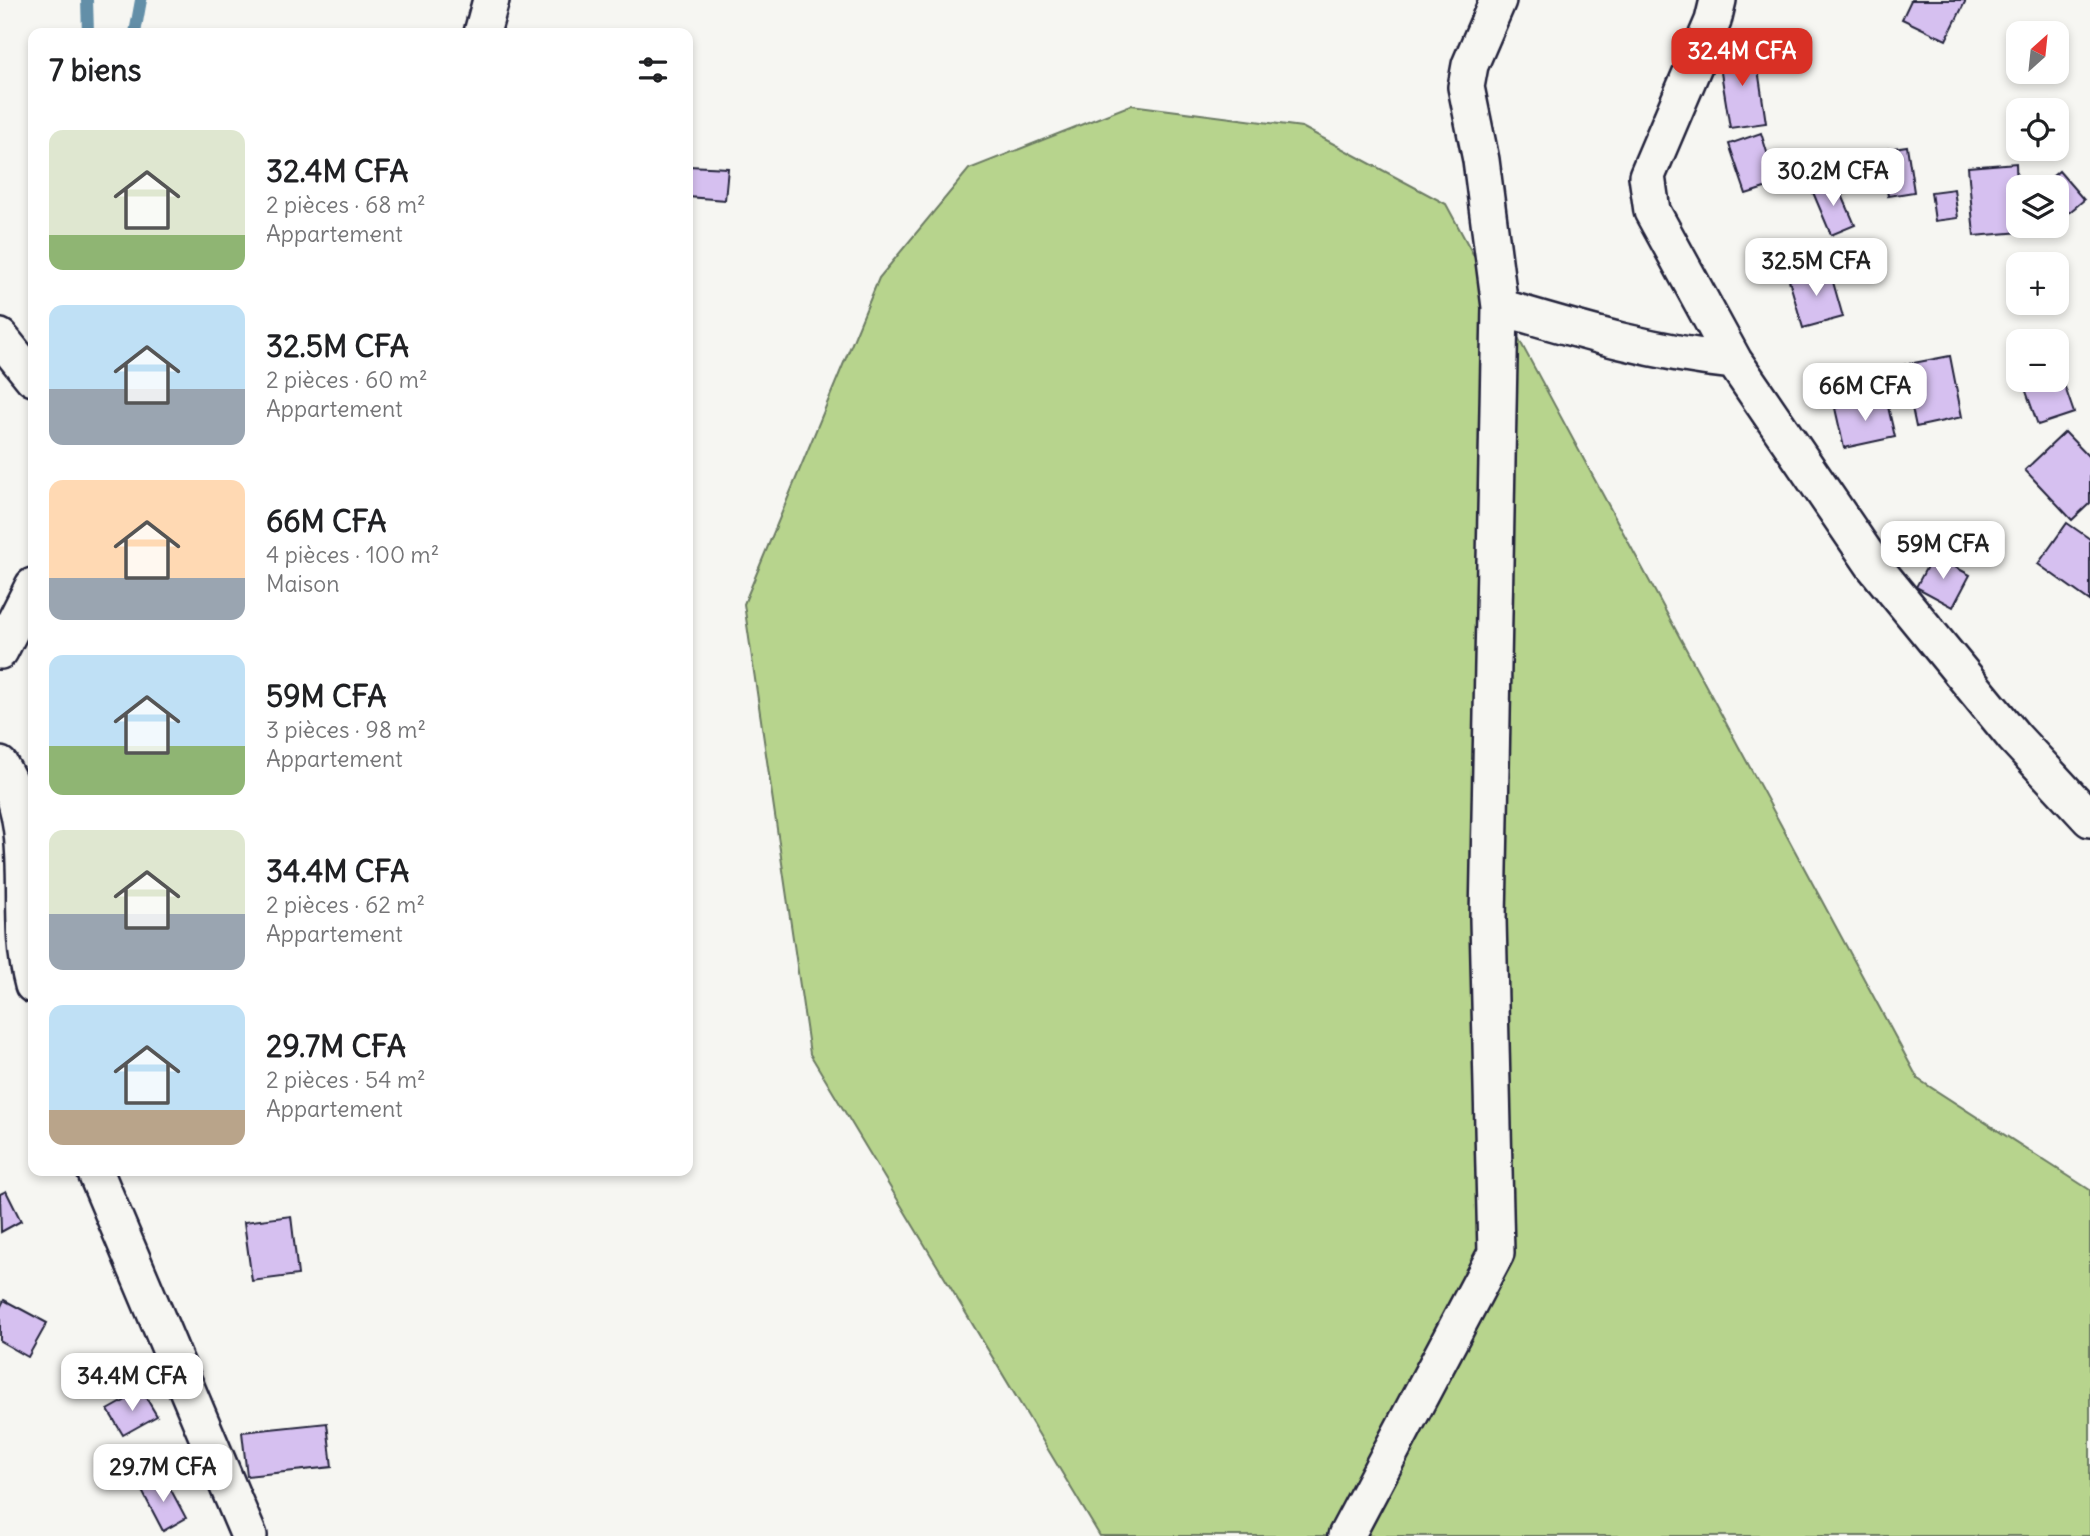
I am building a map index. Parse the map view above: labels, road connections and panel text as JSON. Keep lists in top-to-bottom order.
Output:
{
  "north": "top right",
  "page": {
    "map_buttons": ["+", "−"],
    "price": [
      "32.4M CFA",
      "30.2M CFA",
      "32.5M CFA",
      "66M CFA",
      "59M CFA",
      "34.4M CFA",
      "29.7M CFA"
    ],
    "heading": "7 biens",
    "list": [
      {
        "name": "32.4M CFA",
        "note": "2 pièces · 68 m² · Appartement"
      },
      {
        "name": "32.5M CFA",
        "note": "2 pièces · 60 m² · Appartement"
      },
      {
        "name": "66M CFA",
        "note": "4 pièces · 100 m² · Maison"
      },
      {
        "name": "59M CFA",
        "note": "3 pièces · 98 m² · Appartement"
      },
      {
        "name": "34.4M CFA",
        "note": "2 pièces · 62 m² · Appartement"
      },
      {
        "name": "29.7M CFA",
        "note": "2 pièces · 54 m² · Appartement"
      }
    ]
  }
}
